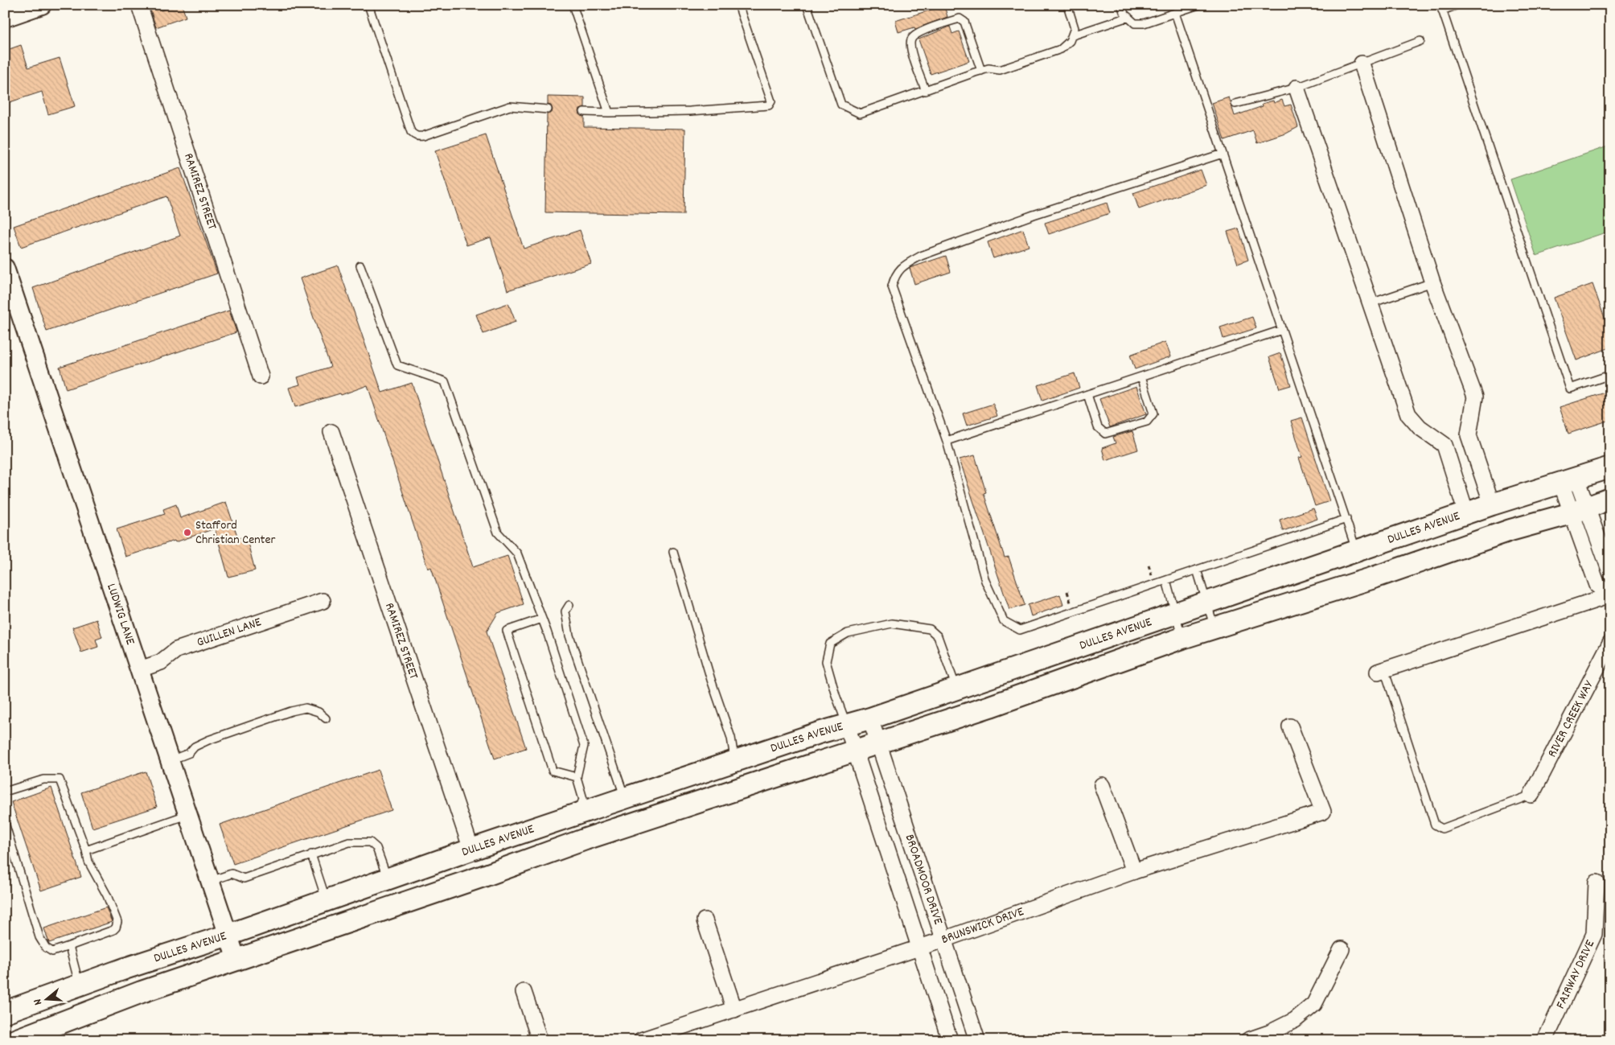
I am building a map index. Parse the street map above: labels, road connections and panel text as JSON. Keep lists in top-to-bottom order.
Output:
{
  "streets": {
    "main road": ["DULLES AVENUE"],
    "street": [
      "RAMIREZ STREET",
      "LUDWIG LANE",
      "GUILLEN LANE",
      "RIVER CREEK WAY",
      "BROADMOOR DRIVE",
      "BRUNSWICK DRIVE",
      "FAIRWAY DRIVE"
    ]
  },
  "crossings": [
    ["RAMIREZ STREET", "DULLES AVENUE"],
    ["DULLES AVENUE", "LUDWIG LANE"],
    ["DULLES AVENUE", "BROADMOOR DRIVE"],
    ["LUDWIG LANE", "GUILLEN LANE"],
    ["BROADMOOR DRIVE", "BRUNSWICK DRIVE"]
  ],
  "places": ["Stafford Christian Center"],
  "north": "left"
}
